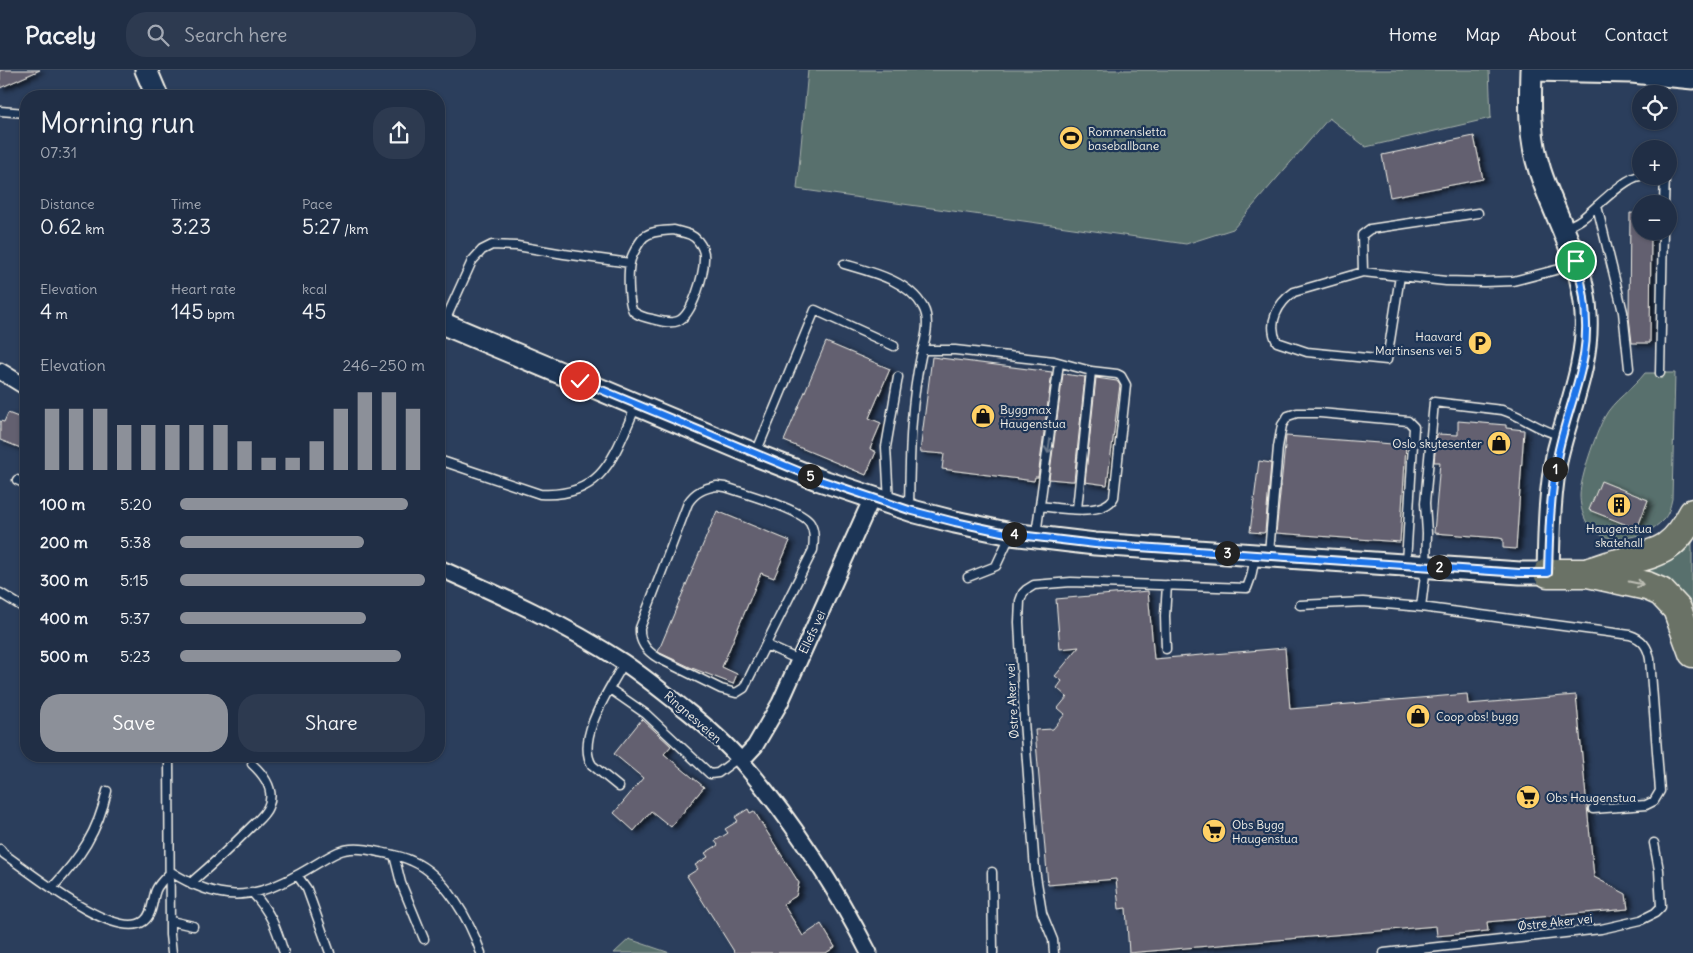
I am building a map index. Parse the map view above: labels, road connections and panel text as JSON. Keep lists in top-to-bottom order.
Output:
{
  "streets": {
    "street": ["Ellefs vei", "Ringnesveien"],
    "lane": ["Østre Aker vei"]
  },
  "crossings": [
    ["Ellefs vei", "Ringnesveien"]
  ],
  "places": {
    "sports": ["Rommensletta baseballbane"],
    "parking": ["Haavard Martinsens vei 5"],
    "shop": ["Byggmax Haugenstua", "Oslo skytesenter", "Coop obs! bygg"],
    "building": ["Haugenstua skatehall"],
    "supermarket": ["Obs Haugenstua", "Obs Bygg Haugenstua"]
  },
  "page": {
    "header": "Pacely",
    "search": "Search here",
    "nav": [
      "Home",
      "Map",
      "About",
      "Contact"
    ],
    "map_buttons": ["+", "−"],
    "heading": ["Morning run", "07:31"],
    "stats": [
      ["Distance", "0.62 km"],
      ["Time", "3:23"],
      ["Pace", "5:27 /km"],
      ["Elevation", "4 m"],
      ["Heart rate", "145 bpm"],
      ["kcal", "45"]
    ],
    "chart": ["Elevation", "246–250 m"],
    "pins": [
      "1",
      "5",
      "4",
      "3",
      "2"
    ],
    "list": [
      {
        "name": "100 m",
        "note": "5:20"
      },
      {
        "name": "200 m",
        "note": "5:38"
      },
      {
        "name": "300 m",
        "note": "5:15"
      },
      {
        "name": "400 m",
        "note": "5:37"
      },
      {
        "name": "500 m",
        "note": "5:23"
      }
    ],
    "buttons": ["Save", "Share"]
  }
}
